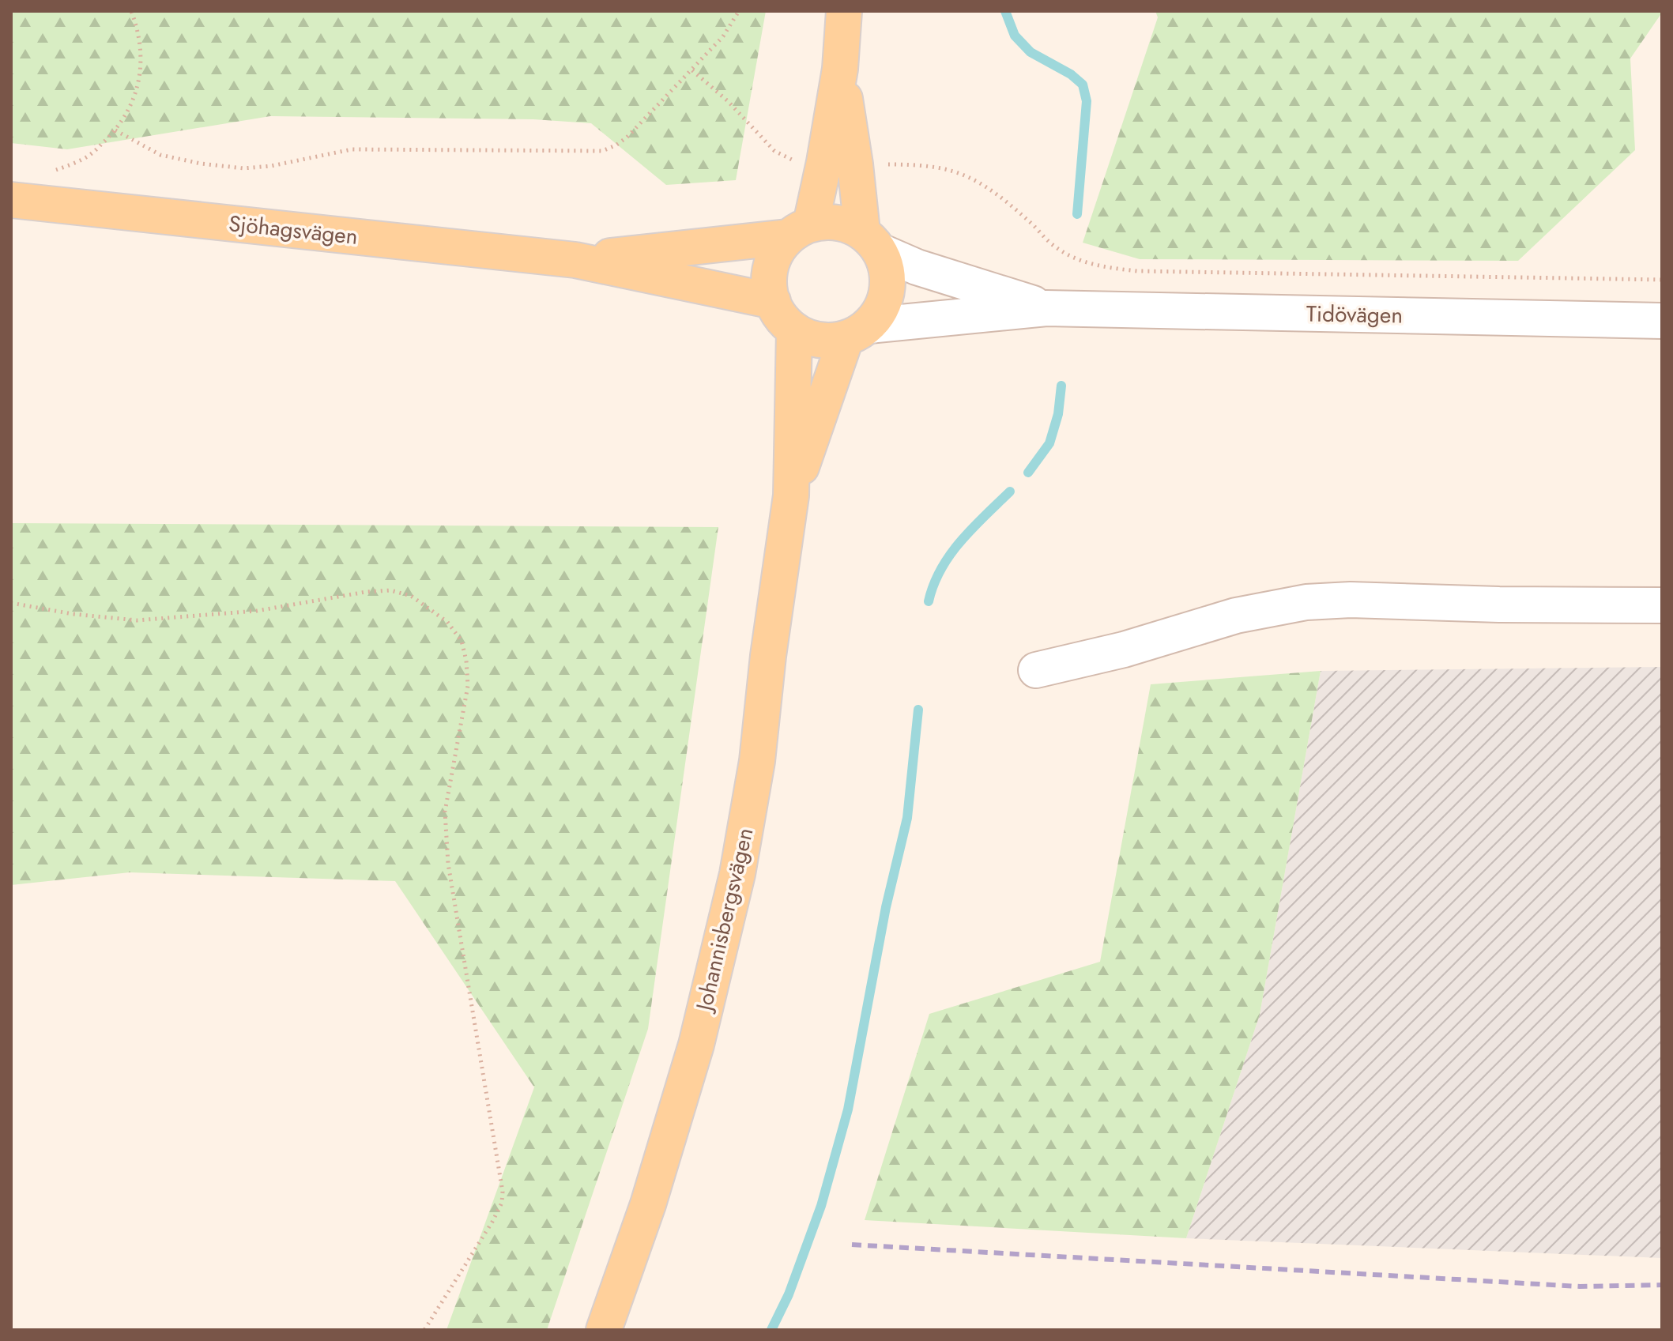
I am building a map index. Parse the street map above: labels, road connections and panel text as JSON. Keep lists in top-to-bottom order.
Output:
{
  "streets": {
    "main road": ["Sjöhagsvägen", "Johannisbergsvägen"],
    "street": ["Tidövägen"]
  },
  "crossings": [
    ["Sjöhagsvägen", "Tidövägen"],
    ["Sjöhagsvägen", "Johannisbergsvägen"],
    ["Tidövägen", "Johannisbergsvägen"]
  ]
}
